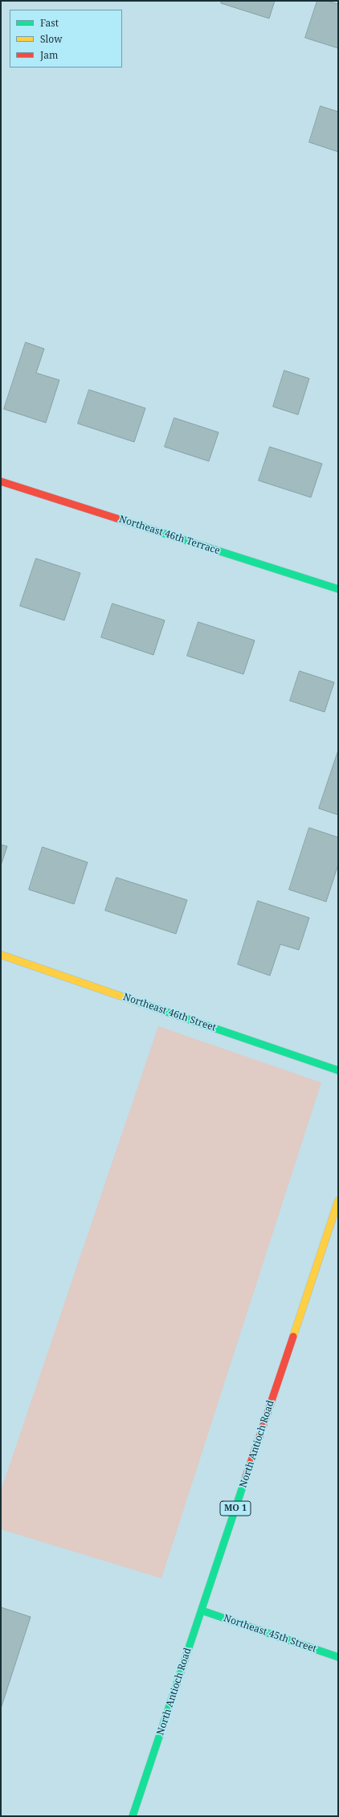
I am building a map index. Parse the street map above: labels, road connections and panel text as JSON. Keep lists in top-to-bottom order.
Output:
{
  "streets": {
    "street": [
      "Northeast 46th Terrace",
      "Northeast 46th Street",
      "North Antioch Road",
      "MO 1",
      "Northeast 45th Street"
    ]
  },
  "crossings": [
    ["North Antioch Road", "Northeast 45th Street"]
  ],
  "legend": ["Fast", "Slow", "Jam"]
}
